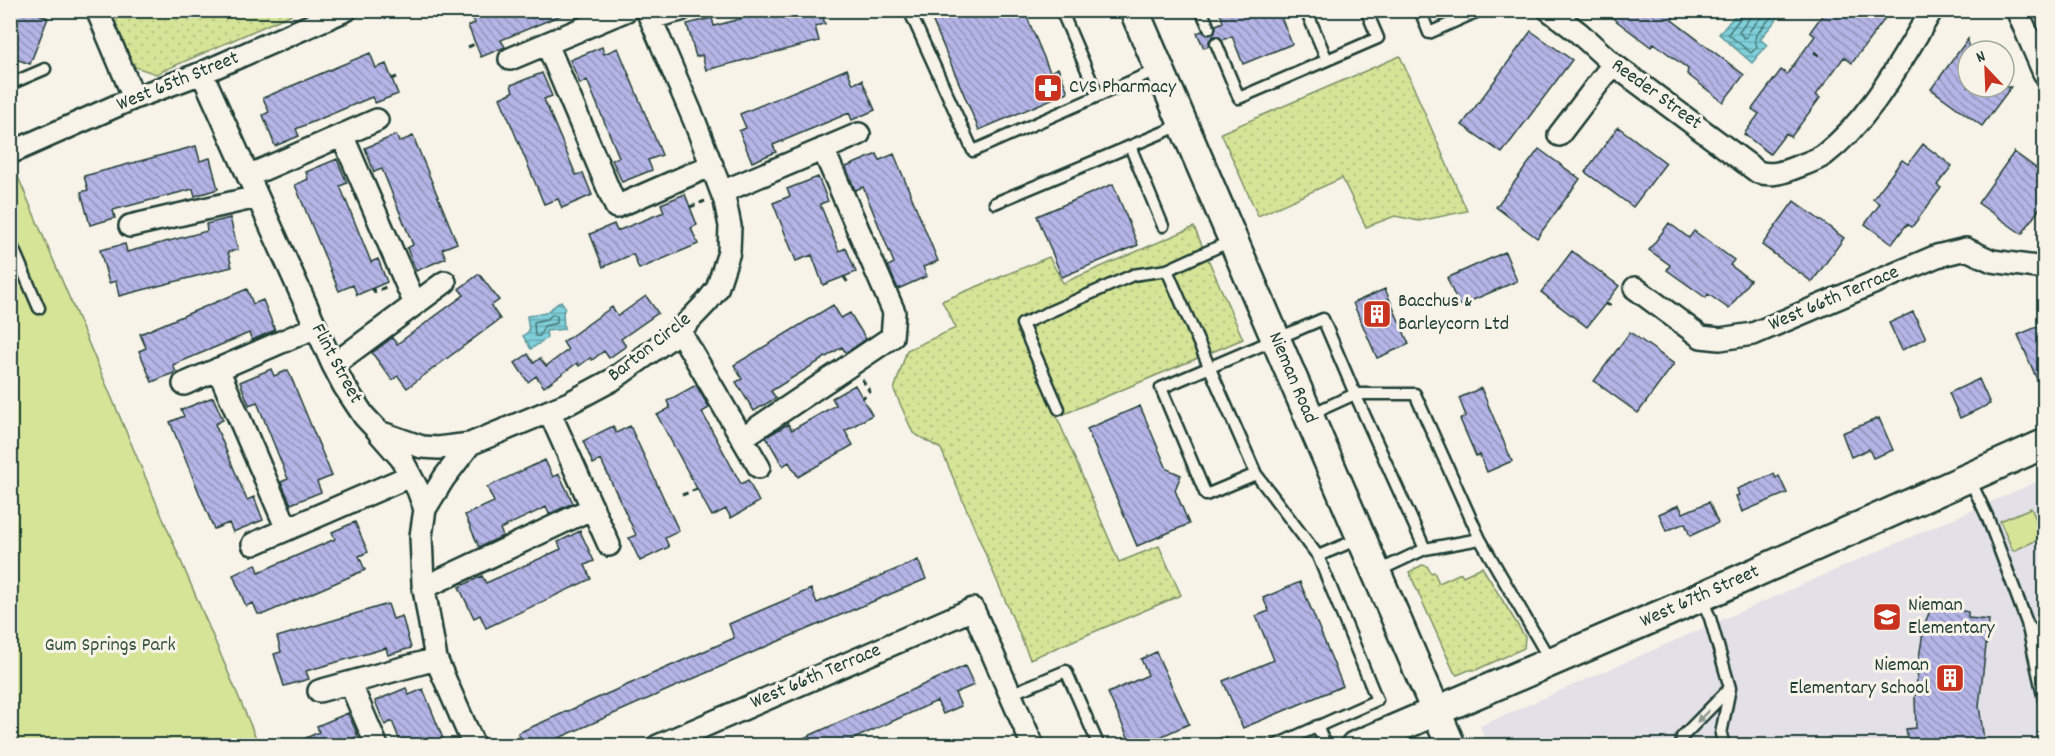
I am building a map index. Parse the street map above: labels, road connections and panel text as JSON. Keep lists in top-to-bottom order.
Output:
{
  "streets": {
    "main road": ["Nieman Road", "West 67th Street"],
    "street": [
      "West 65th Street",
      "Reeder Street",
      "West 66th Terrace",
      "Barton Circle",
      "Flint Street"
    ]
  },
  "crossings": [
    ["West 65th Street", "Flint Street"],
    ["Nieman Road", "West 67th Street"]
  ],
  "parks": ["Gum Springs Park"],
  "places": {
    "pharmacy": ["CVS Pharmacy"],
    "building": ["Bacchus & Barleycorn Ltd", "Nieman Elementary School"],
    "school or university": ["Nieman Elementary"]
  },
  "north": "top left"
}
